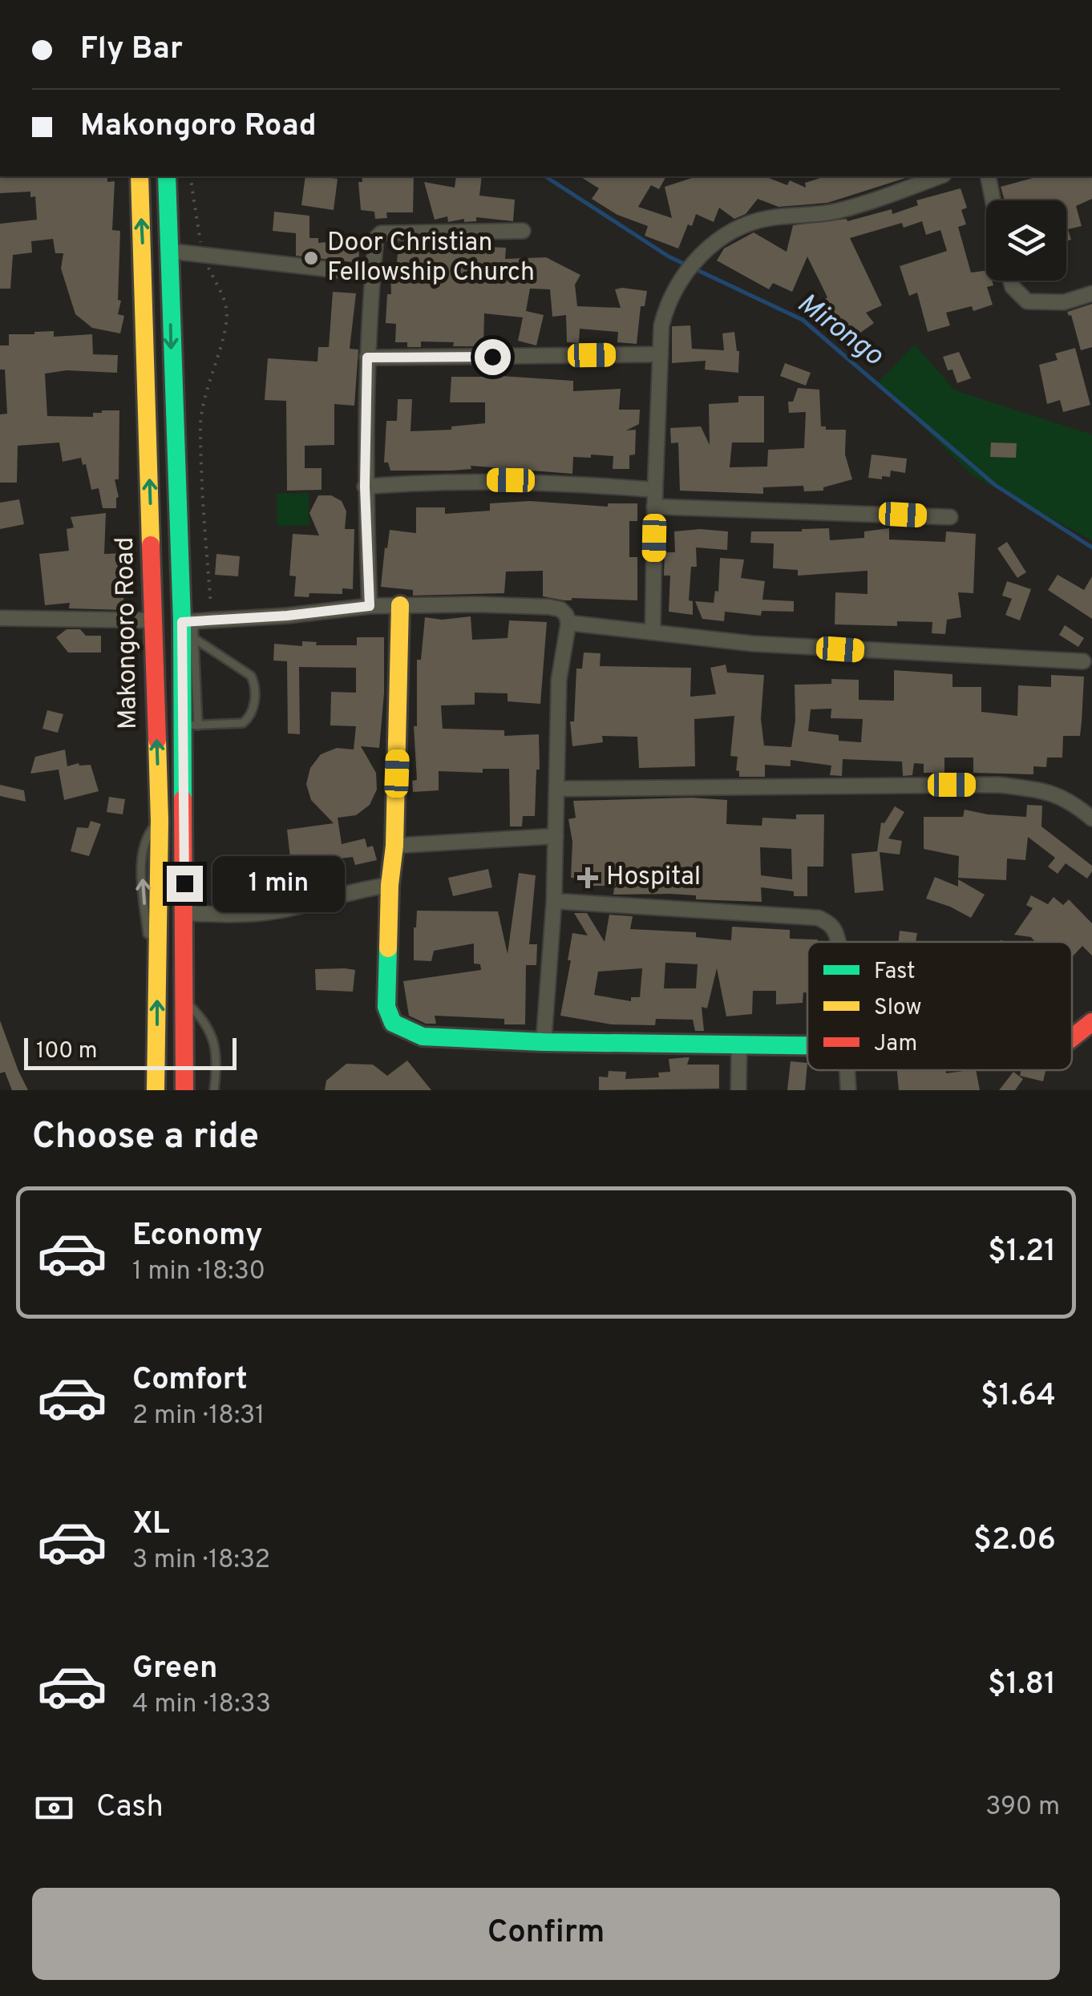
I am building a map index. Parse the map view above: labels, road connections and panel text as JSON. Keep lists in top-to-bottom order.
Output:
{
  "streets": {
    "main road": ["Makongoro Road"]
  },
  "water": ["Mirongo"],
  "places": {
    "other": ["Door Christian Fellowship Church"],
    "health": ["Hospital"]
  },
  "legend": ["Fast", "Slow", "Jam"],
  "scale_bar": "100 m",
  "page": {
    "banner": ["Fly Bar", "Makongoro Road"],
    "bubble": "1 min",
    "scale": "100 m",
    "heading": "Choose a ride",
    "list": [
      {
        "name": "Economy",
        "note": "1 min · 18:30",
        "value": "$1.21"
      },
      {
        "name": "Comfort",
        "note": "2 min · 18:31",
        "value": "$1.64"
      },
      {
        "name": "XL",
        "note": "3 min · 18:32",
        "value": "$2.06"
      },
      {
        "name": "Green",
        "note": "4 min · 18:33",
        "value": "$1.81"
      }
    ],
    "pay": ["Cash", "390 m"],
    "buttons": "Confirm"
  }
}
